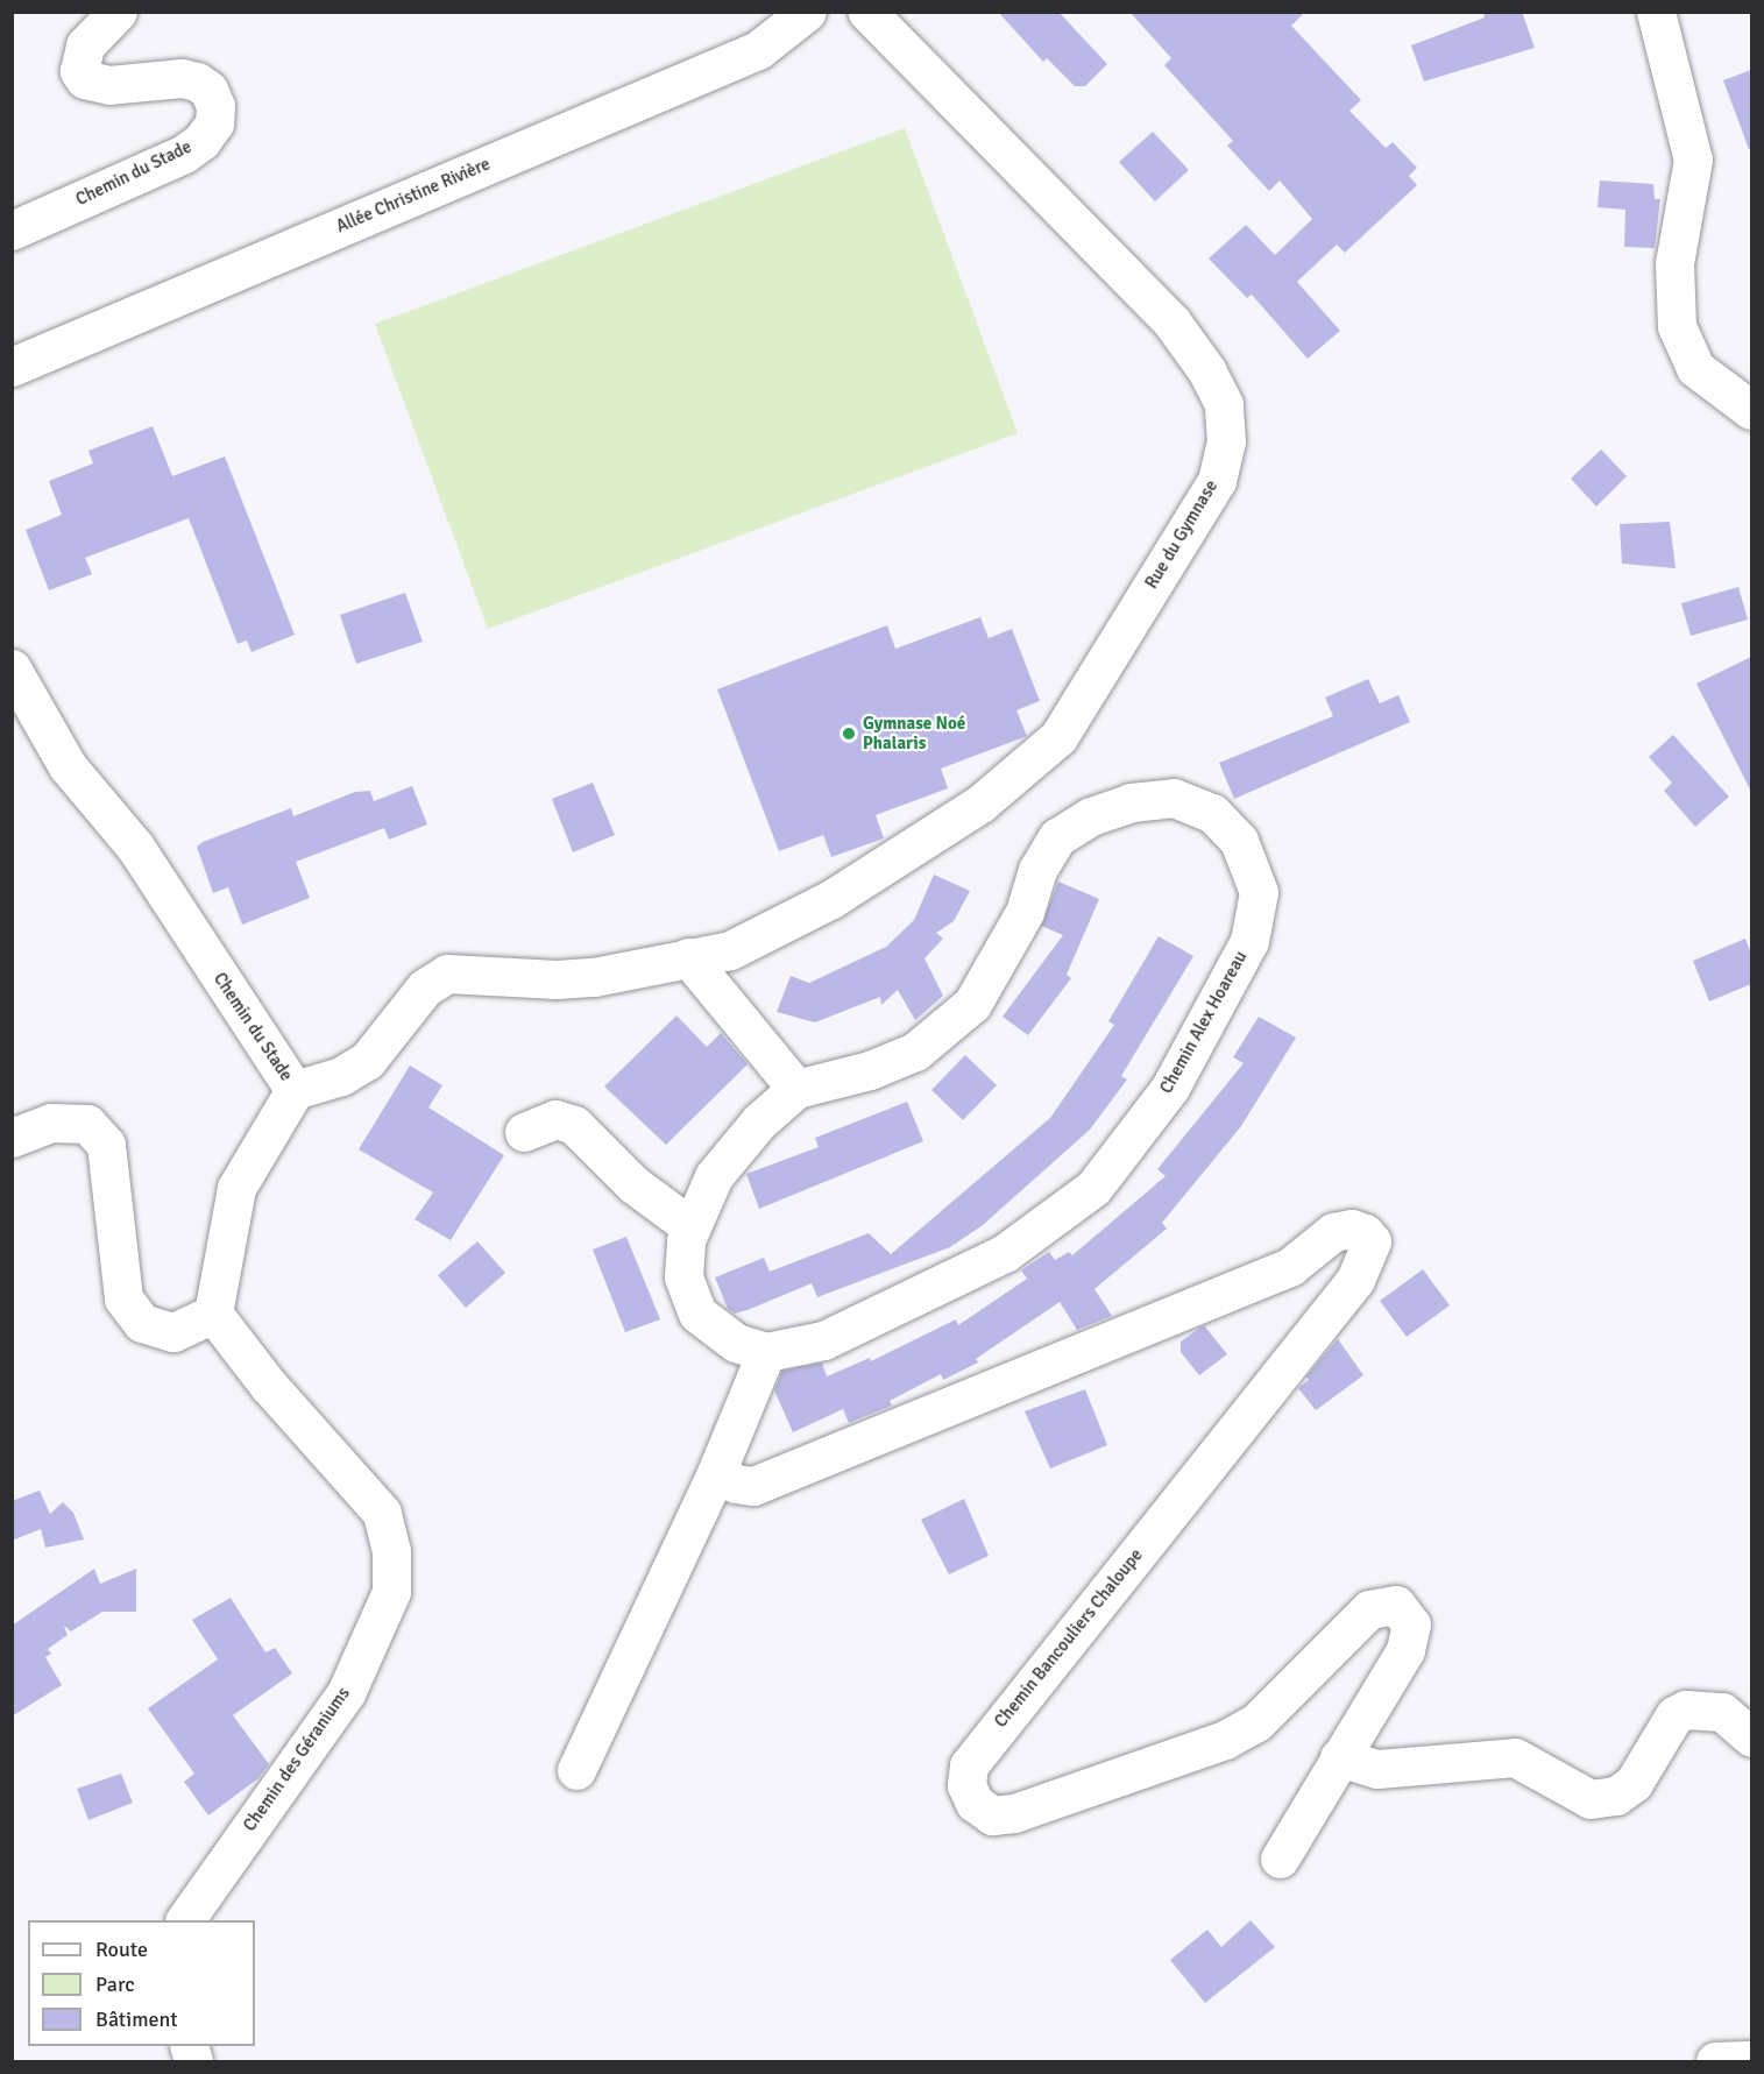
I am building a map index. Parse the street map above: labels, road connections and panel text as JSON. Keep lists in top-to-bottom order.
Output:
{
  "streets": {
    "street": [
      "Chemin du Stade",
      "Allée Christine Rivière",
      "Rue du Gymnase",
      "Chemin Alex Hoareau",
      "Chemin Bancouliers Chaloupe",
      "Chemin des Géraniums"
    ]
  },
  "crossings": [
    ["Chemin du Stade", "Rue du Gymnase"]
  ],
  "places": ["Gymnase Noé Phalaris"],
  "legend": ["Route", "Parc", "Bâtiment"]
}
